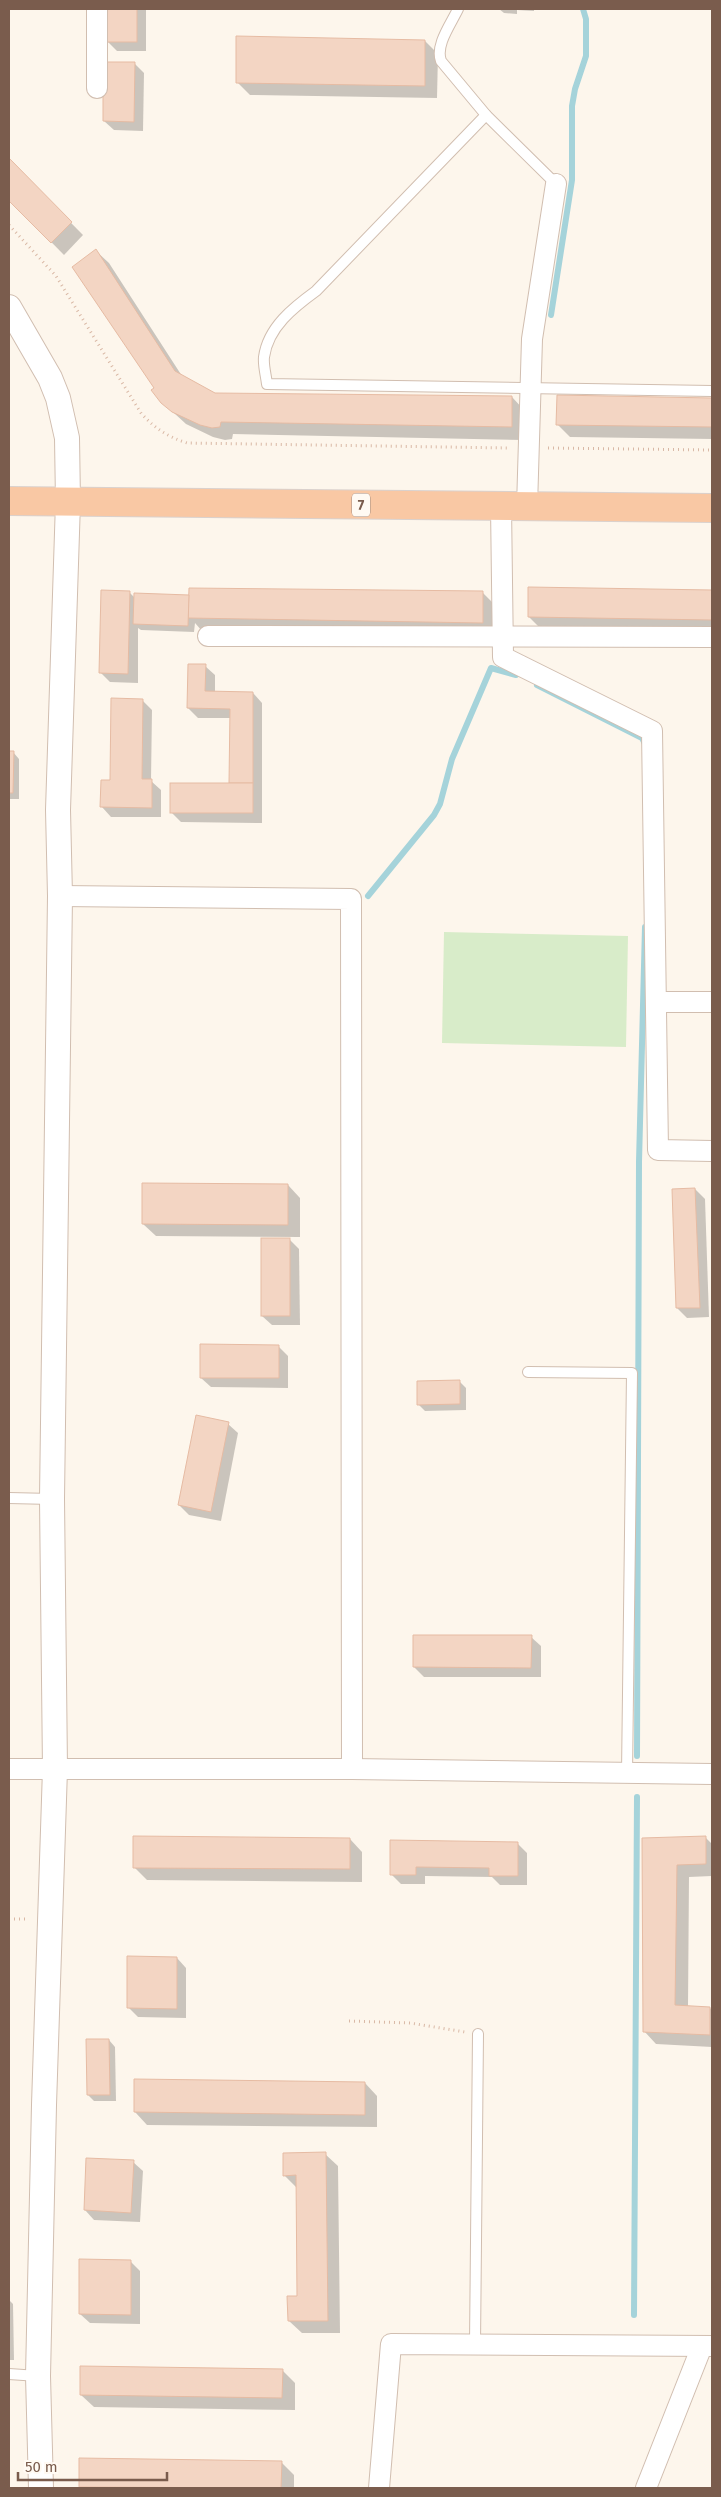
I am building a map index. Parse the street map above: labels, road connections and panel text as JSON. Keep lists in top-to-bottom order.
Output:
{
  "streets": {
    "highway": ["7"]
  },
  "scale_bar": "50 m"
}
